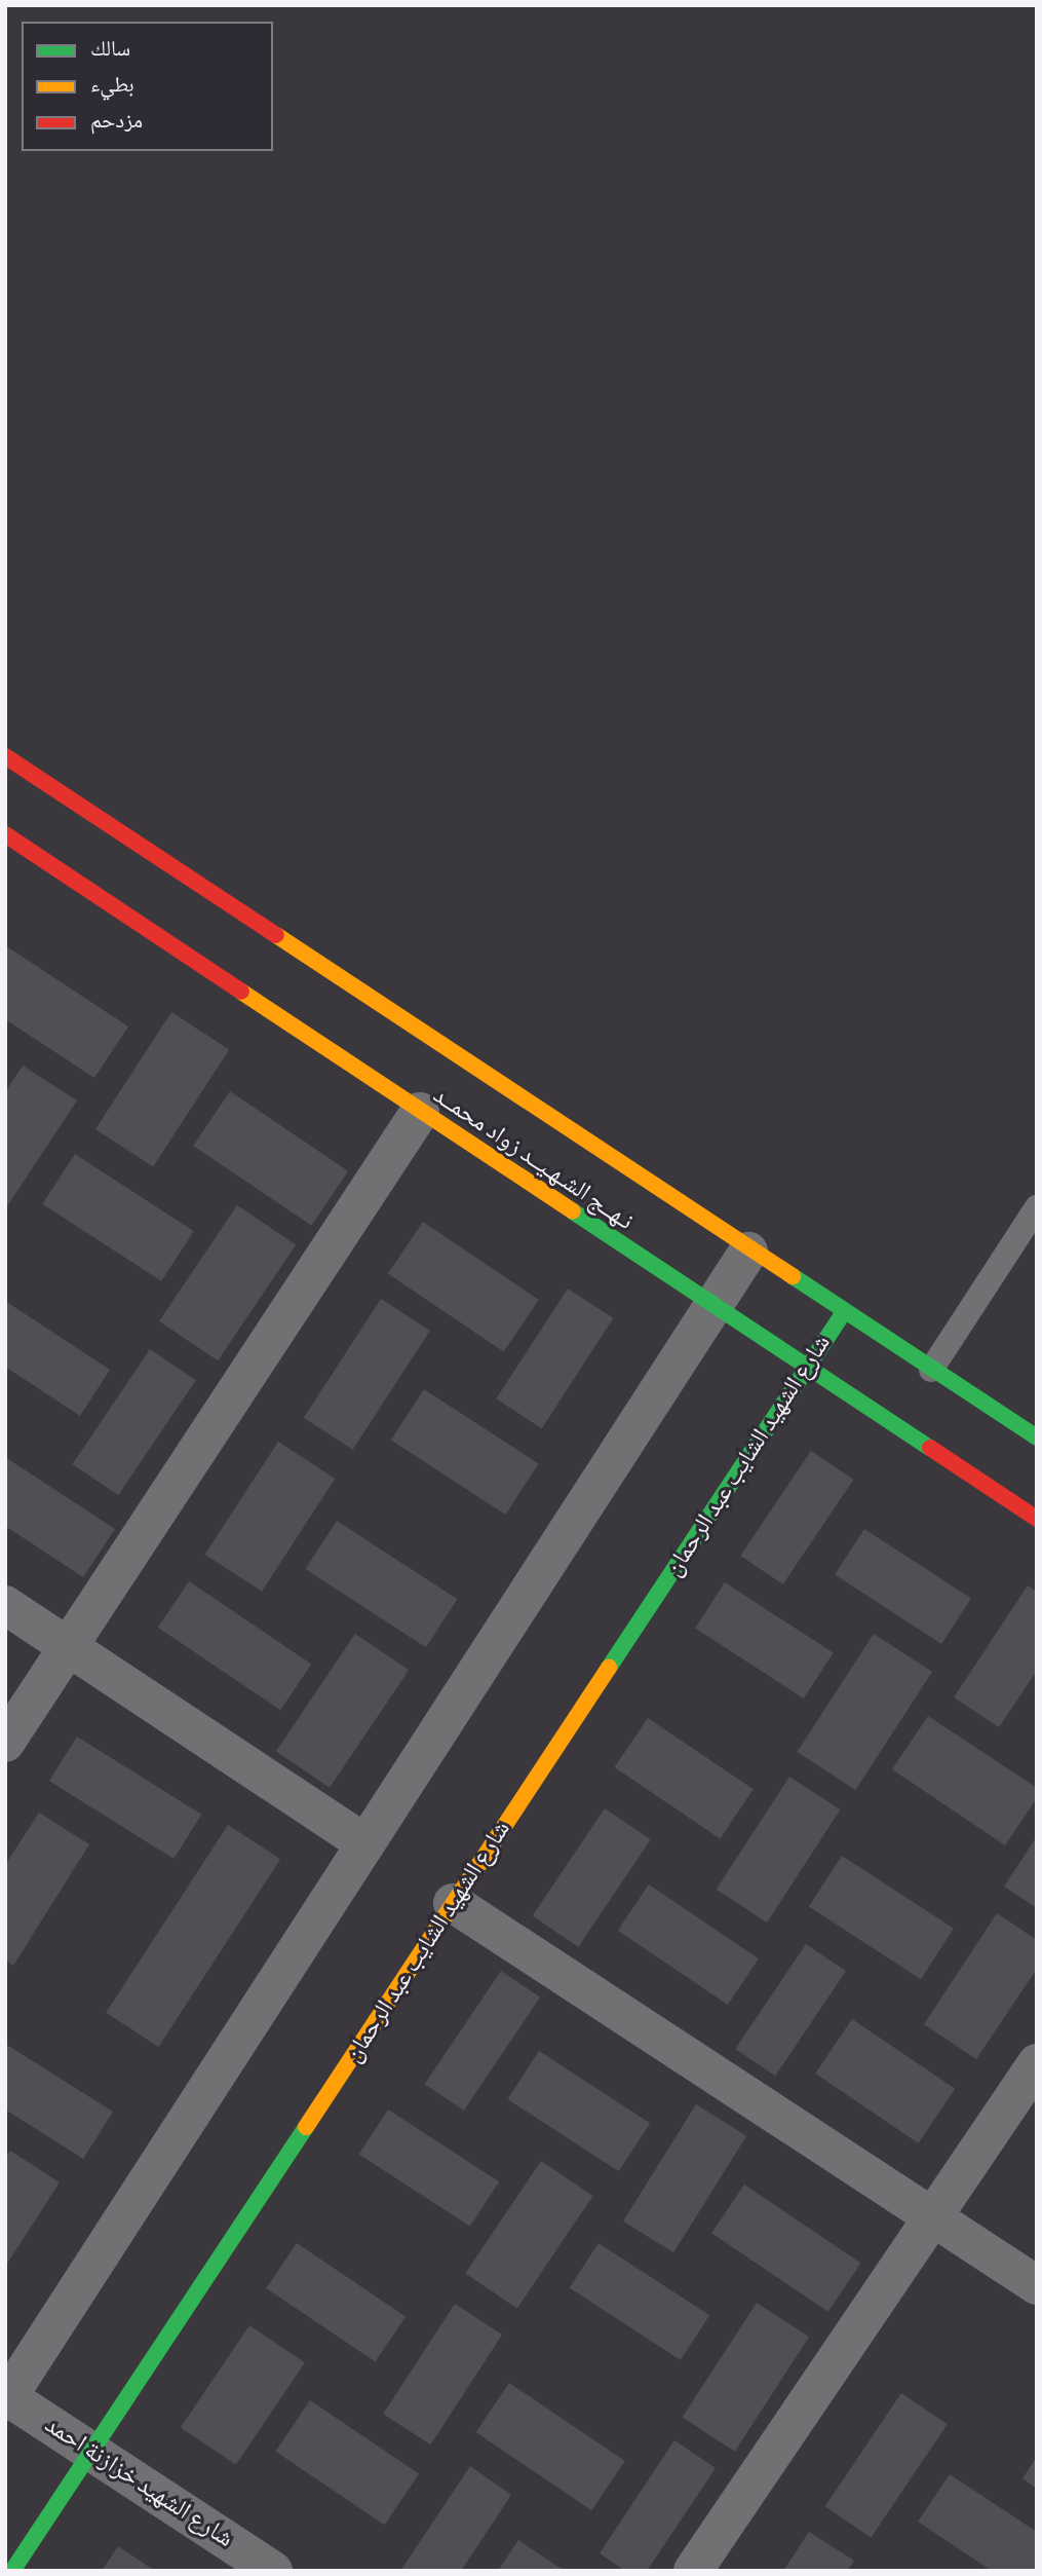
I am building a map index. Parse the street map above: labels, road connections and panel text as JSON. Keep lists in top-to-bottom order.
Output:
{
  "streets": {
    "main road": ["نـهــج الشـهـيــد زواد محمــد", "شارع الشهيد الشايب عبد الرحمان"],
    "street": ["شارع الشهيد خزازنة احمد"]
  },
  "crossings": [
    ["نـهــج الشـهـيــد زواد محمــد", "شارع الشهيد الشايب عبد الرحمان"],
    ["شارع الشهيد الشايب عبد الرحمان", "شارع الشهيد خزازنة احمد"]
  ],
  "legend": ["سالك", "بطيء", "مزدحم"]
}
